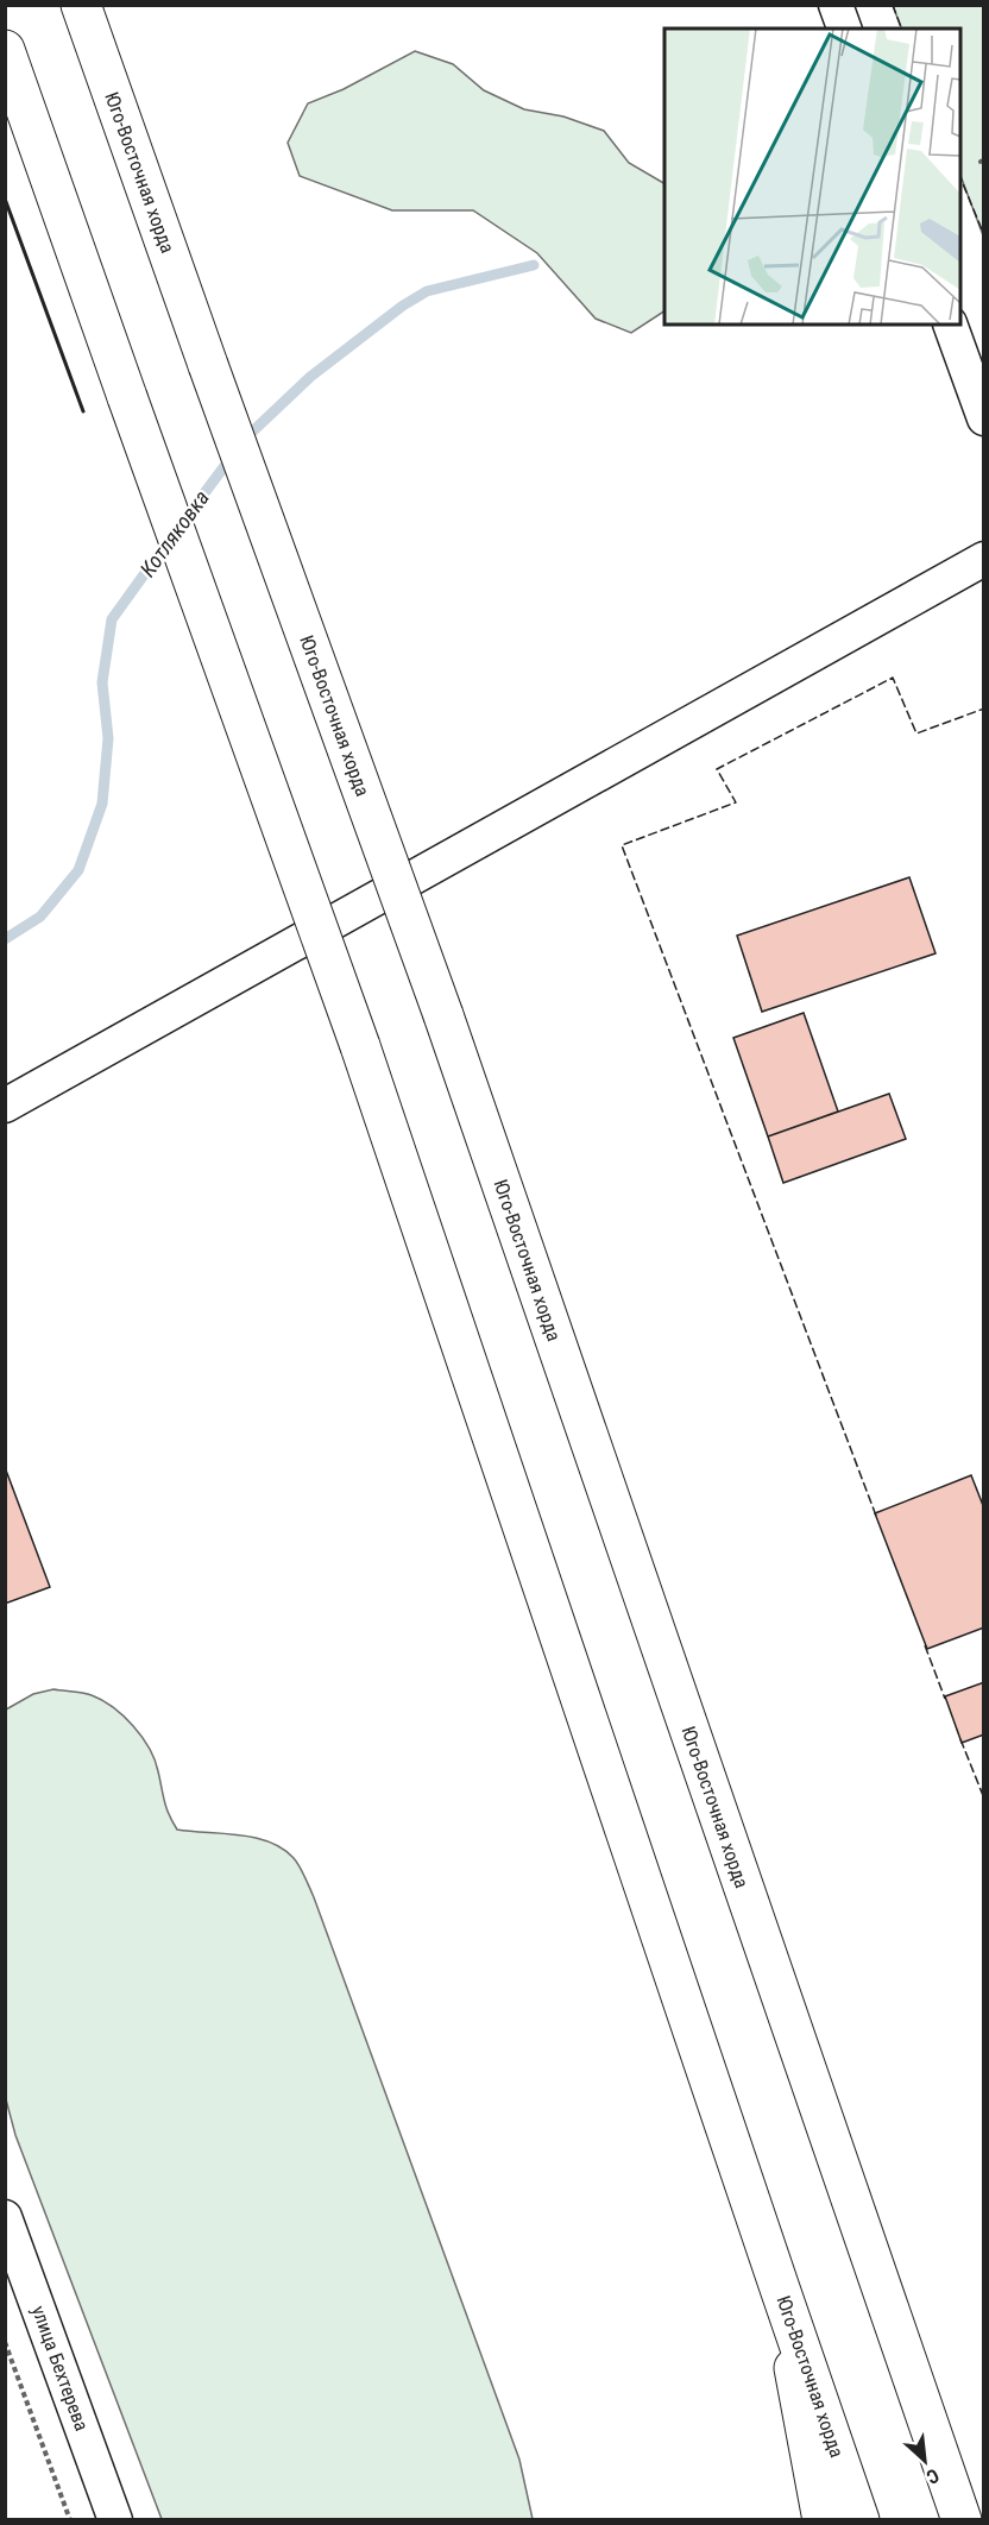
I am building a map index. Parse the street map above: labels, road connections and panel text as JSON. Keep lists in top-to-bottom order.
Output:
{
  "streets": {
    "main road": ["Юго-Восточная хорда"],
    "street": ["улица Бехтерева"]
  },
  "water": ["Котляковка"],
  "north": "bottom right"
}
